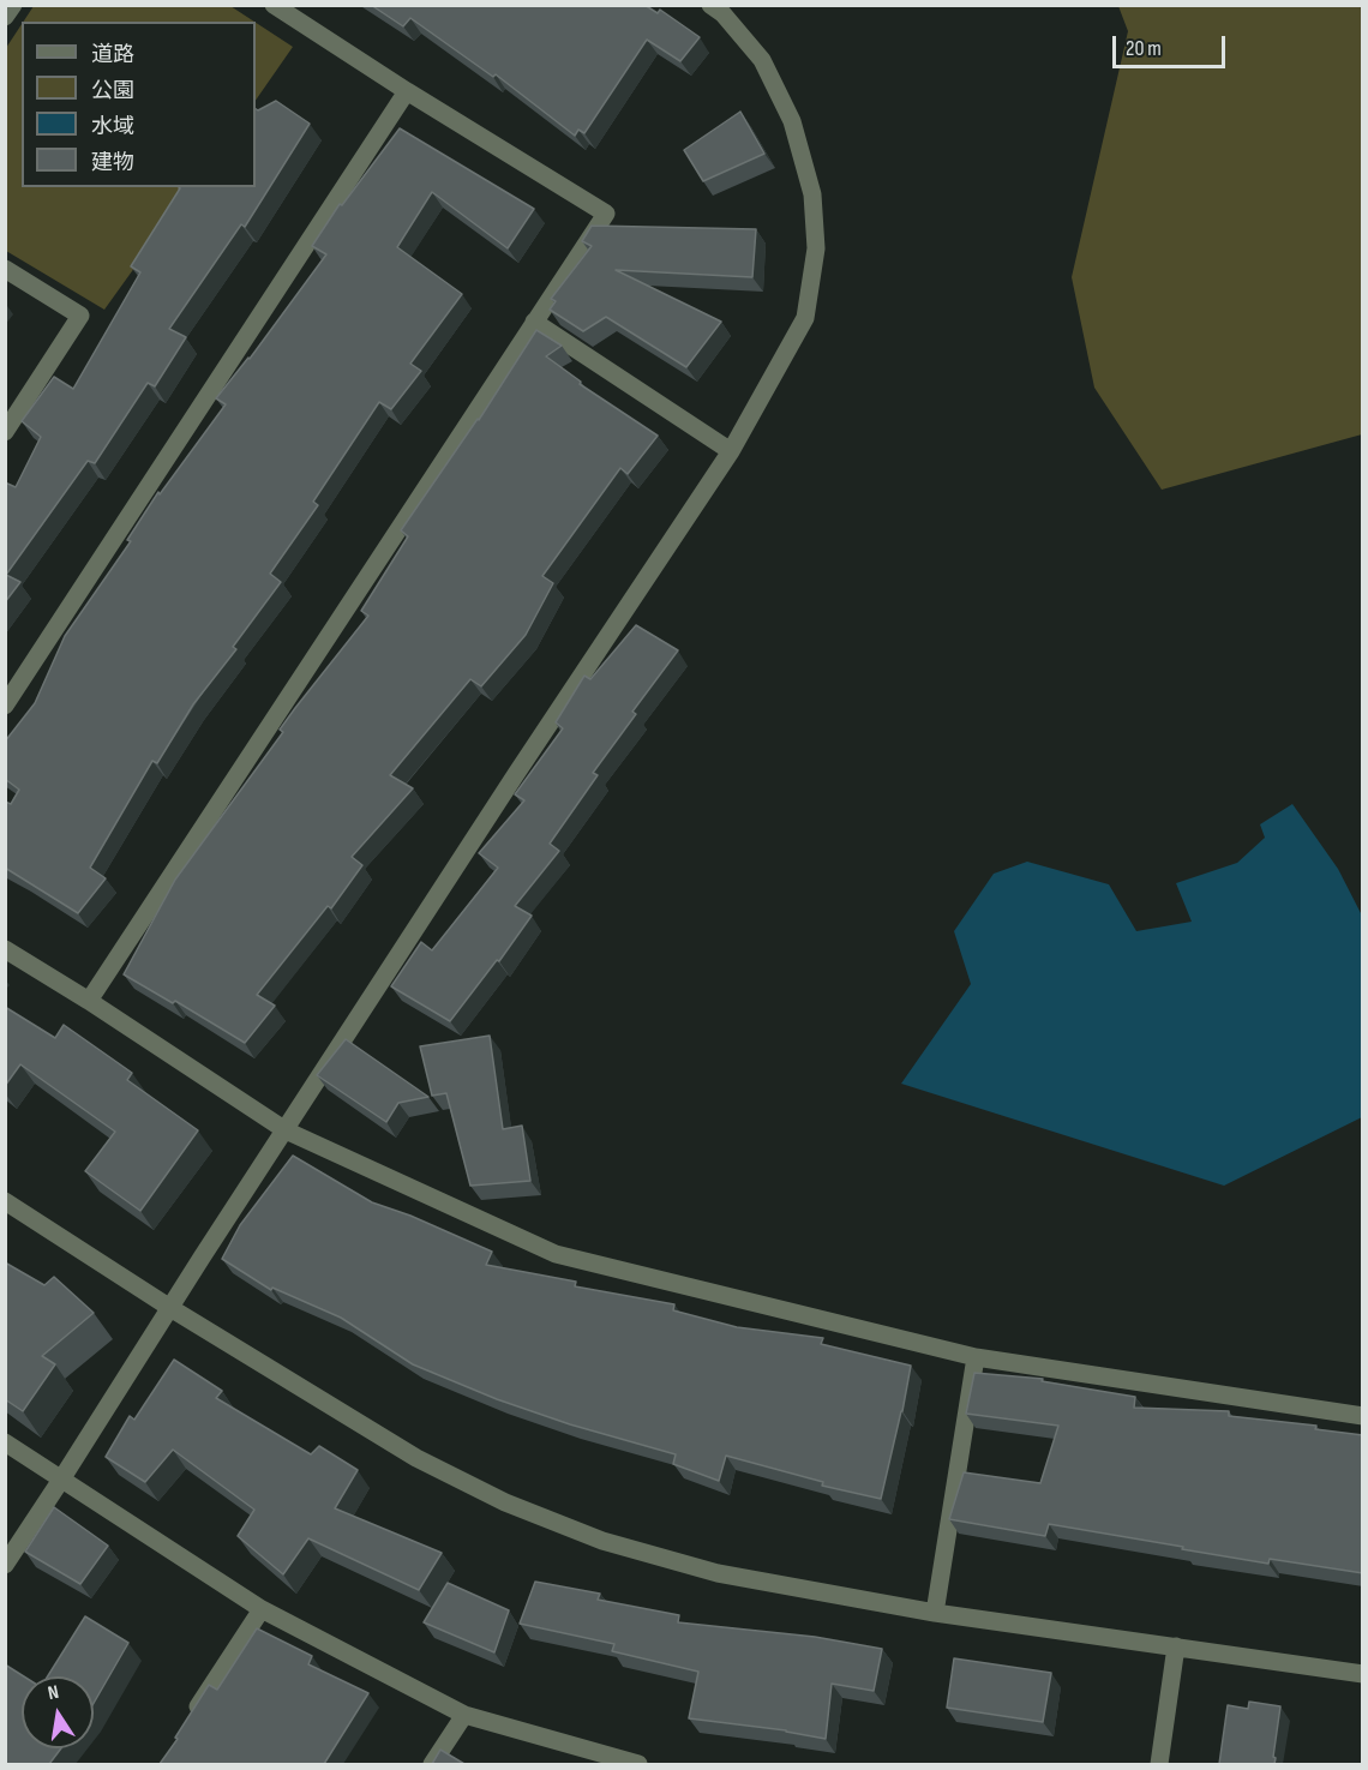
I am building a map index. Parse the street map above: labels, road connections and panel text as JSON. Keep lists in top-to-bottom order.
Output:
{
  "legend": [
    "道路",
    "公園",
    "水域",
    "建物"
  ],
  "scale_bar": "20 m",
  "north": "top"
}
